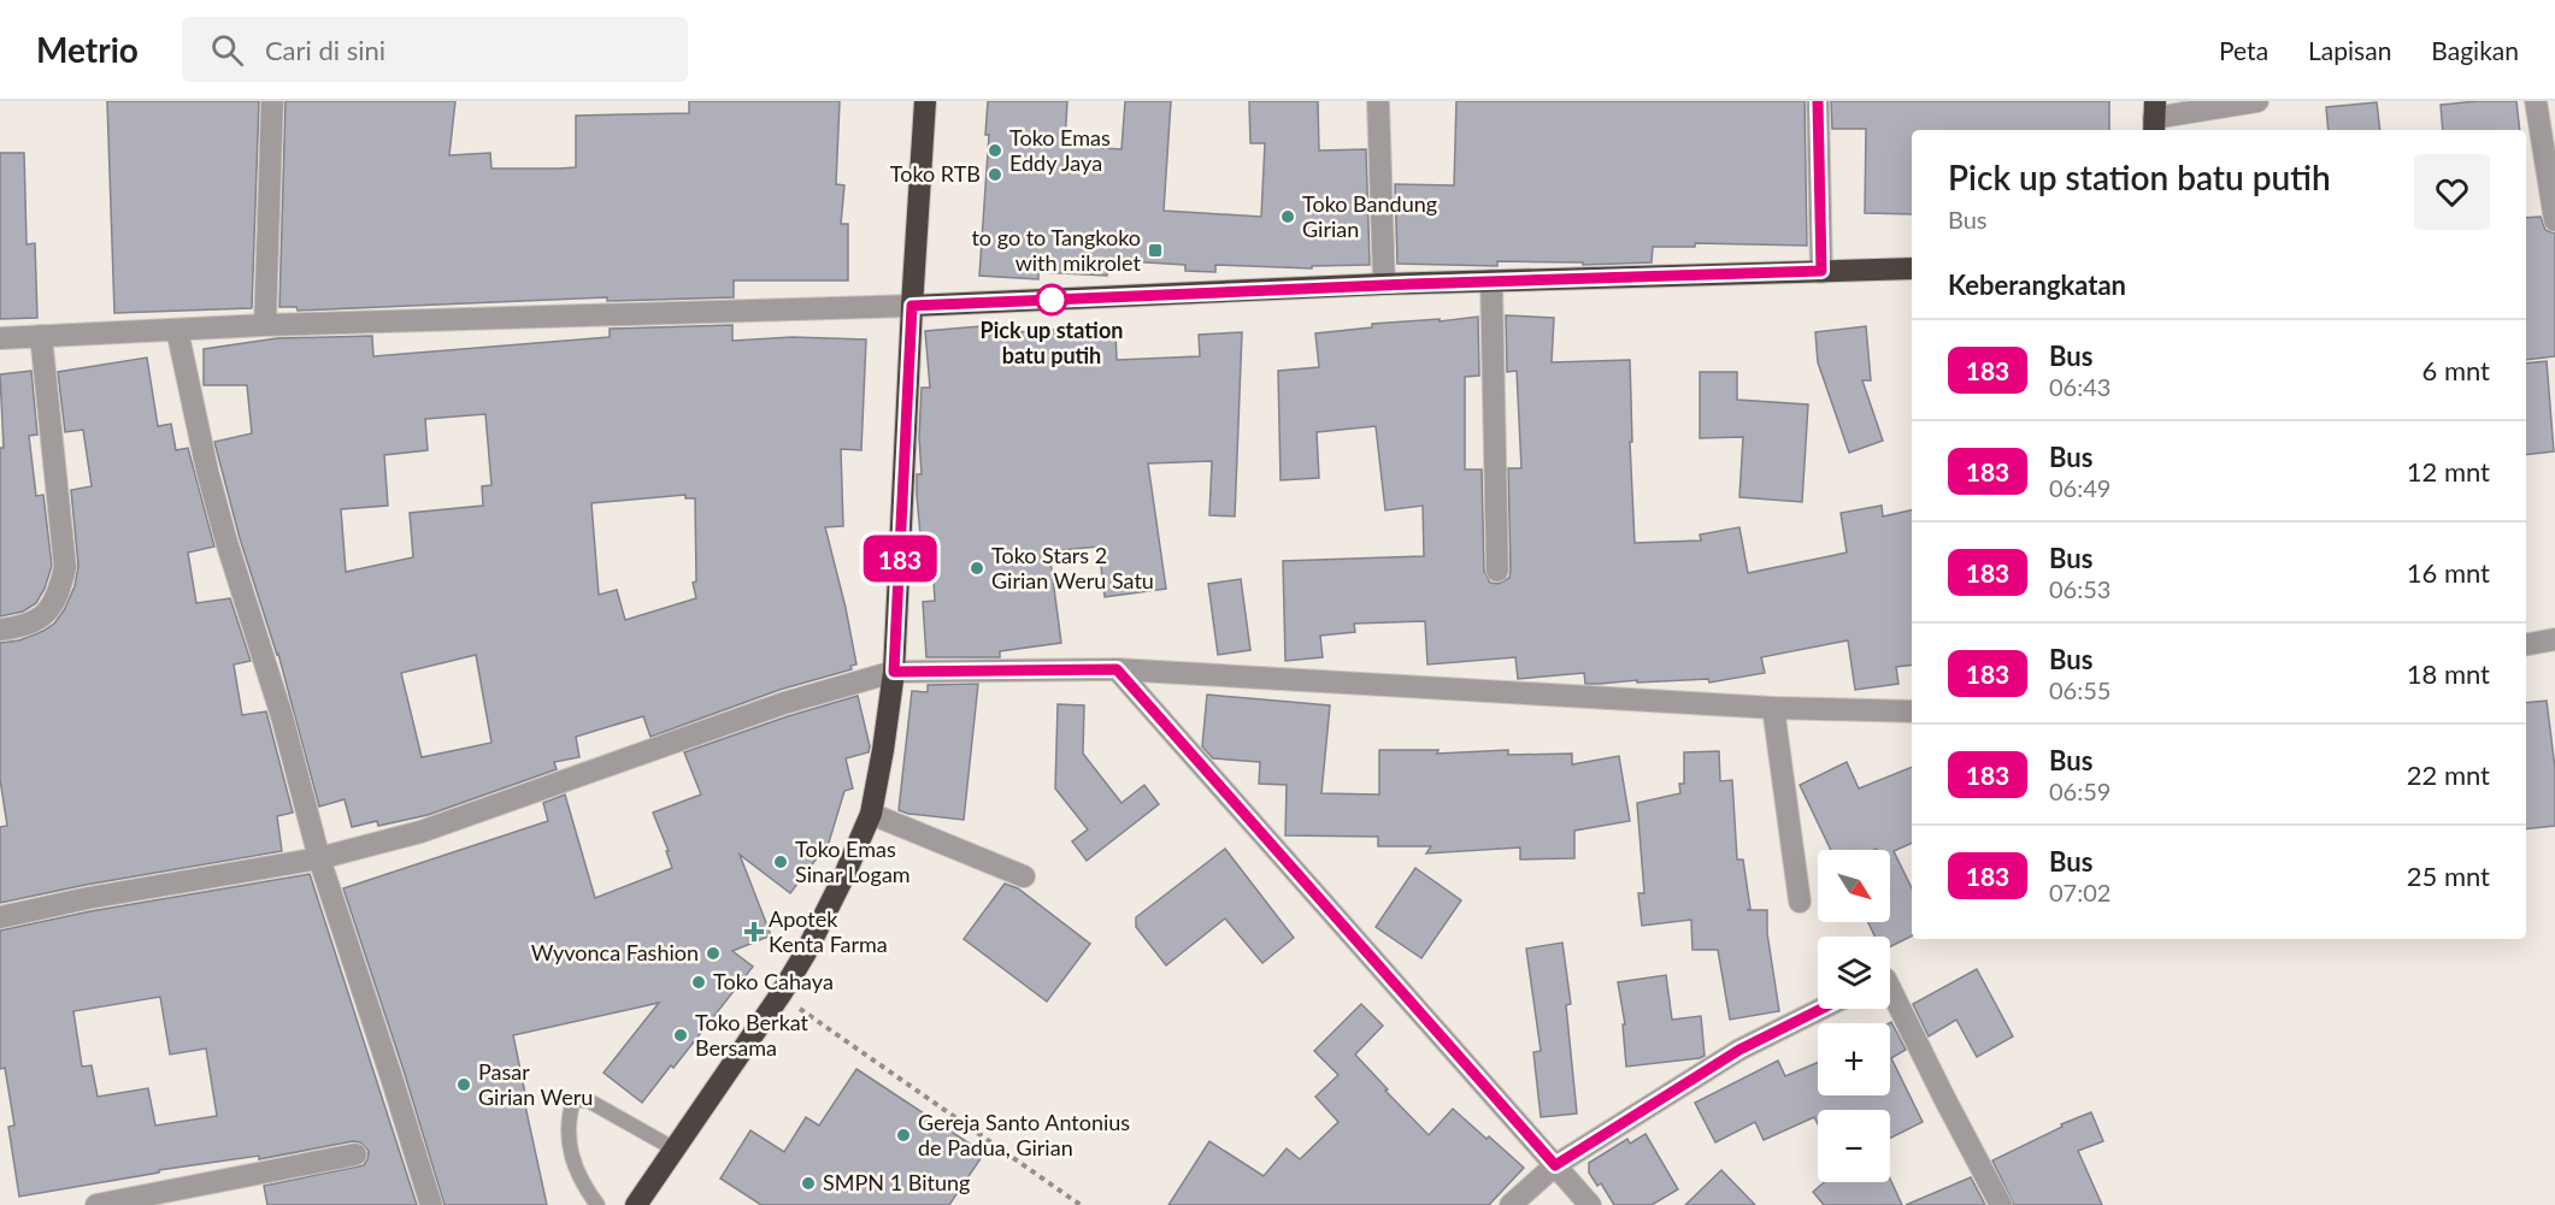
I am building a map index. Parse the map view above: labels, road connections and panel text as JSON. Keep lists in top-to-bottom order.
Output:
{
  "places": {
    "other": [
      "Toko Emas Eddy Jaya",
      "Toko RTB",
      "Toko Bandung Girian",
      "Pick up station batu putih",
      "Toko Stars 2 Girian Weru Satu",
      "Toko Emas Sinar Logam",
      "Wyvonca Fashion",
      "Toko Cahaya",
      "Toko Berkat Bersama",
      "Pasar Girian Weru",
      "Gereja Santo Antonius de Padua, Girian",
      "SMPN 1 Bitung"
    ],
    "transit": ["to go to Tangkoko with mikrolet"],
    "health": ["Apotek Kenta Farma"]
  },
  "lines": ["bus line 183"],
  "north": "bottom right",
  "page": {
    "header": "Metrio",
    "search": "Cari di sini",
    "nav": ["Peta", "Lapisan", "Bagikan"],
    "on_map": "183",
    "heading": [
      ["Pick up station batu putih", "Bus"],
      "Keberangkatan"
    ],
    "list": [
      {
        "mark": "183",
        "name": "Bus",
        "note": "06:43",
        "value": "6 mnt"
      },
      {
        "mark": "183",
        "name": "Bus",
        "note": "06:49",
        "value": "12 mnt"
      },
      {
        "mark": "183",
        "name": "Bus",
        "note": "06:53",
        "value": "16 mnt"
      },
      {
        "mark": "183",
        "name": "Bus",
        "note": "06:55",
        "value": "18 mnt"
      },
      {
        "mark": "183",
        "name": "Bus",
        "note": "06:59",
        "value": "22 mnt"
      },
      {
        "mark": "183",
        "name": "Bus",
        "note": "07:02",
        "value": "25 mnt"
      }
    ],
    "map_buttons": ["+", "−"]
  }
}
